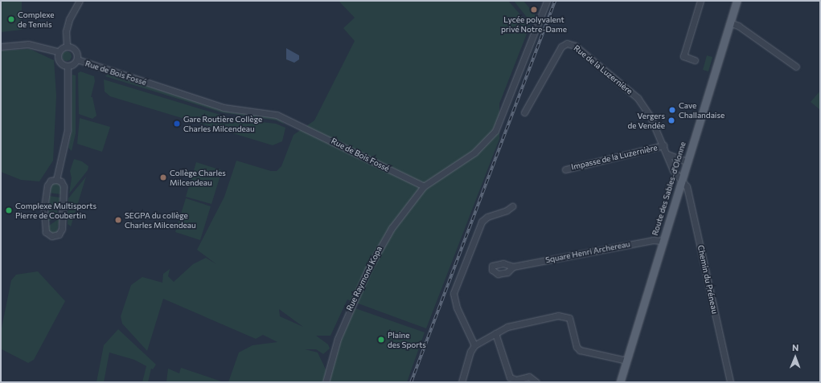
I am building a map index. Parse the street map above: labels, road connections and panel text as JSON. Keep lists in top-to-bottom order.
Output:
{
  "streets": {
    "main road": ["Route des Sables-d'Olonne"],
    "street": [
      "Rue de la Luzernière",
      "Rue de Bois Fossé",
      "Impasse de la Luzernière",
      "Square Henri Archereau",
      "Rue Raymond Kopa",
      "Chemin du Préneau"
    ]
  },
  "crossings": [
    ["Rue de la Luzernière", "Impasse de la Luzernière"],
    ["Rue de la Luzernière", "Route des Sables-d'Olonne"],
    ["Rue de la Luzernière", "Chemin du Préneau"],
    ["Rue de Bois Fossé", "Rue Raymond Kopa"],
    ["Route des Sables-d'Olonne", "Square Henri Archereau"],
    ["Route des Sables-d'Olonne", "Chemin du Préneau"]
  ],
  "places": [
    "Lycée polyvalent privé Notre-Dame",
    "Complexe de Tennis",
    "Cave Challandaise",
    "Vergers de Vendée",
    "Gare Routière Collège Charles Milcendeau",
    "Collège Charles Milcendeau",
    "Complexe Multisports Pierre de Coubertin",
    "SEGPA du collège Charles Milcendeau",
    "Plaine des Sports"
  ],
  "north": "top"
}
